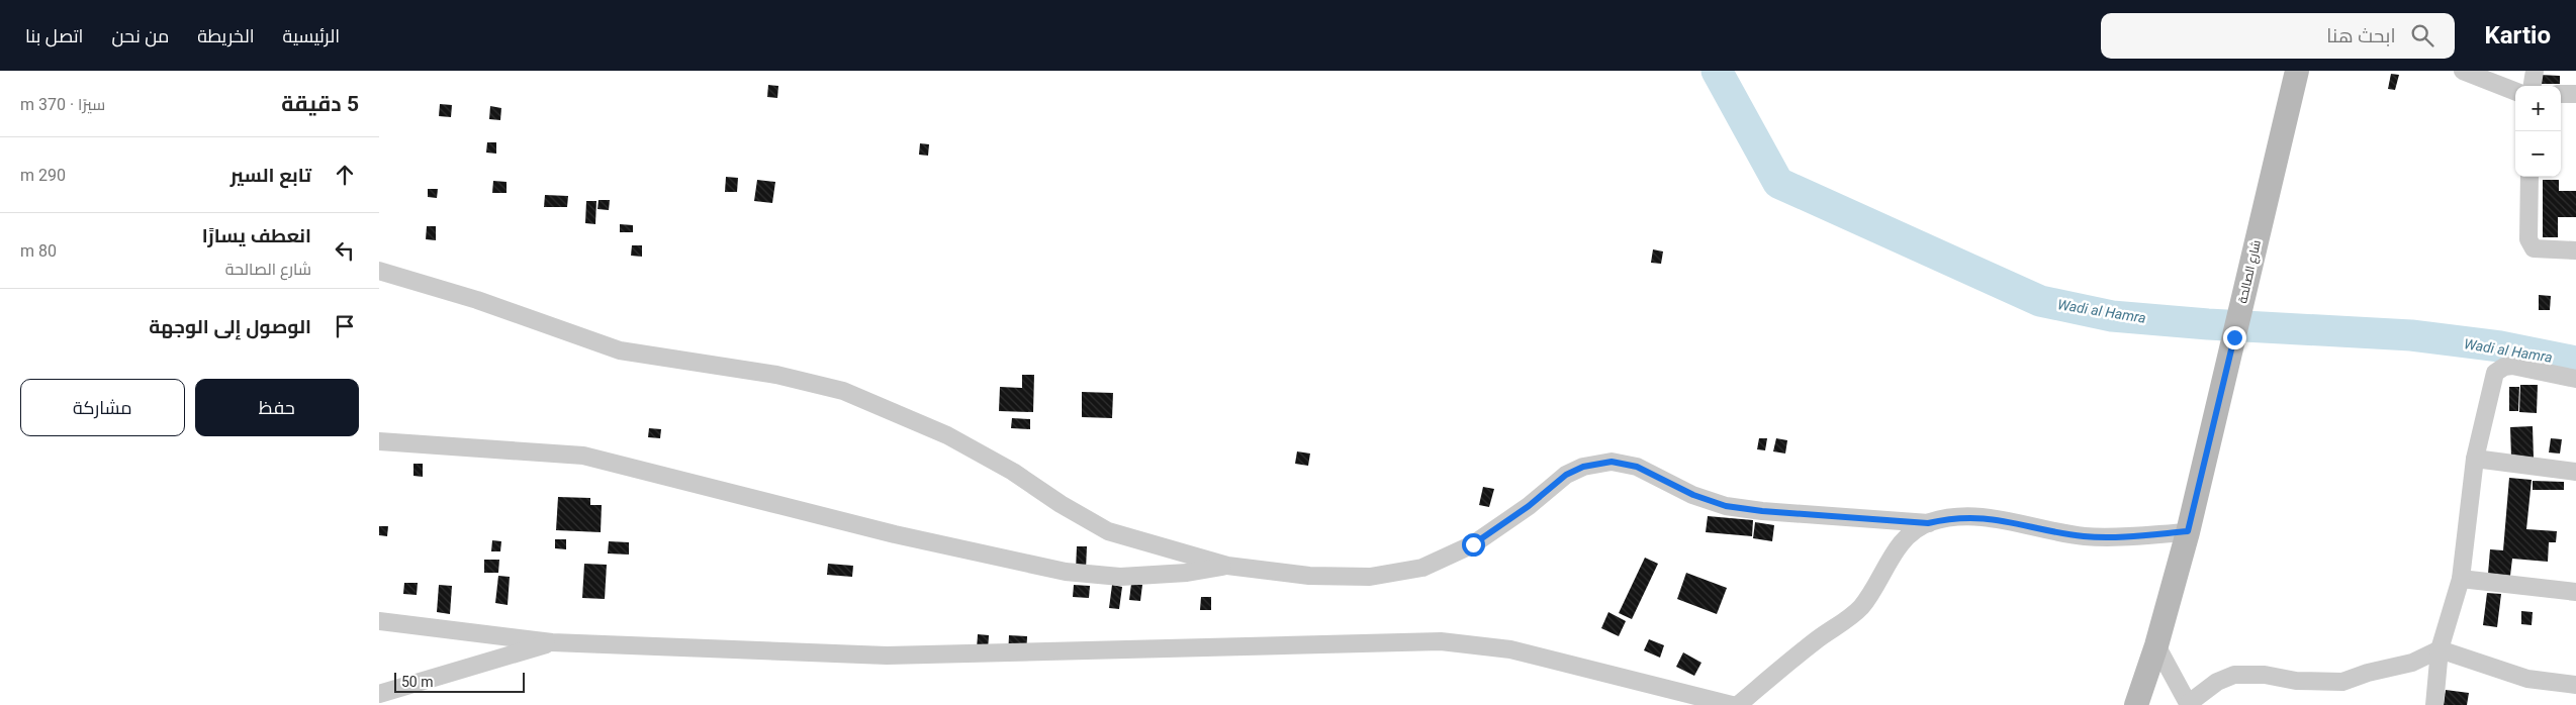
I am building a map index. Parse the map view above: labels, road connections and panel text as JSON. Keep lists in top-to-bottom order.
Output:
{
  "streets": {
    "main road": ["شارع الصالحة"]
  },
  "water": ["Wadi al Hamra"],
  "scale_bar": "50 m",
  "page": {
    "header": "Kartio",
    "search": "ابحث هنا",
    "nav": [
      "الرئيسية",
      "الخريطة",
      "من نحن",
      "اتصل بنا"
    ],
    "heading": ["5 دقيقة", "سيرًا · 370 m"],
    "map_buttons": ["+", "−"],
    "list": [
      ["تابع السير", "290 m"],
      ["انعطف يسارًا", "شارع الصالحة", "80 m"],
      "الوصول إلى الوجهة"
    ],
    "buttons": ["حفظ", "مشاركة"],
    "scale": "50 m"
  }
}
